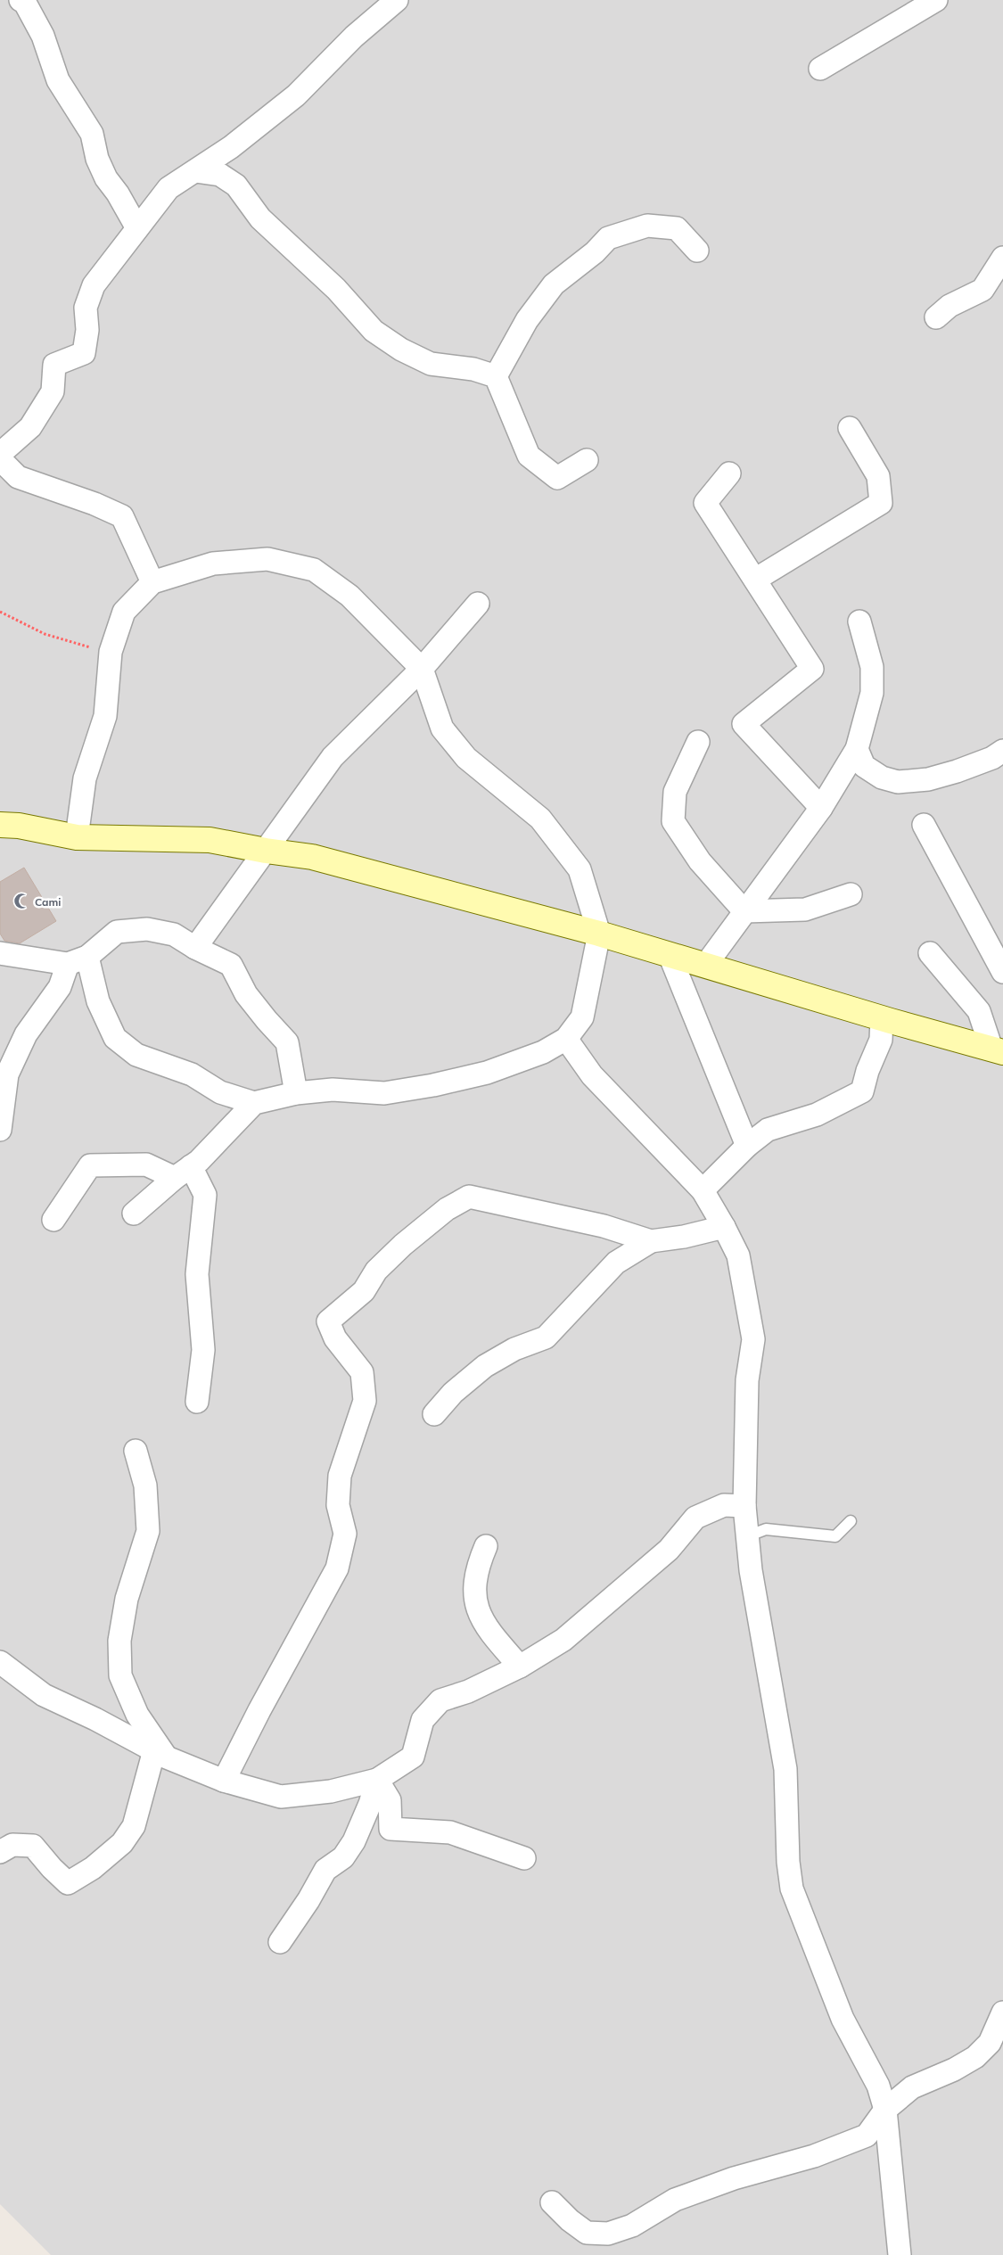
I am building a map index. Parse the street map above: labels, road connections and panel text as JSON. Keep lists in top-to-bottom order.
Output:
{
  "places": {
    "mosque": ["Cami"]
  }
}
